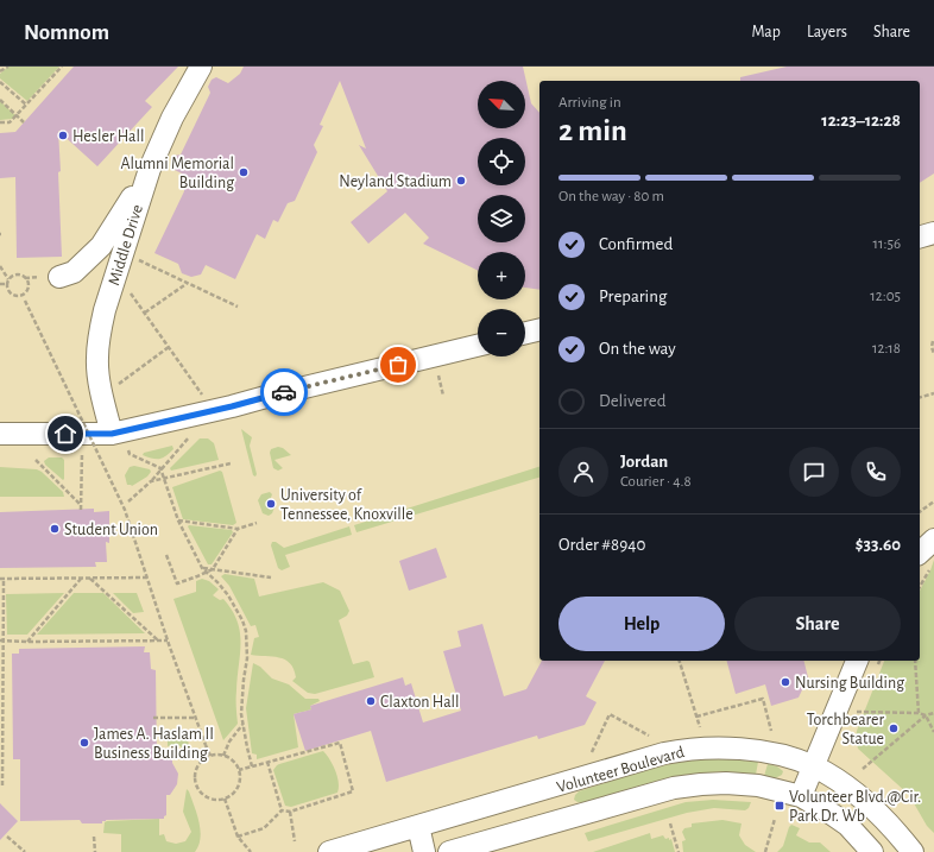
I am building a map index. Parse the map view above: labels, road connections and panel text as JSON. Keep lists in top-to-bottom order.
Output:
{
  "streets": {
    "street": ["Middle Drive", "Volunteer Boulevard"]
  },
  "places": {
    "other": [
      "Hesler Hall",
      "Alumni Memorial Building",
      "Neyland Stadium",
      "University of Tennessee, Knoxville",
      "Student Union",
      "Nursing Building",
      "Claxton Hall",
      "Torchbearer Statue",
      "James A. Haslam II Business Building"
    ],
    "transit": ["Volunteer Blvd.@Cir. Park Dr. Wb"]
  },
  "north": "top left",
  "page": {
    "header": "Nomnom",
    "nav": ["Map", "Layers", "Share"],
    "map_buttons": ["+", "−"],
    "heading": ["2 min", "Arriving in", "12:23–12:28"],
    "panel": [
      "Jordan",
      "Courier · 4.8",
      "Order #8940",
      "$33.60"
    ],
    "bar": "On the way · 80 m",
    "list": [
      ["Confirmed", "11:56"],
      ["Preparing", "12:05"],
      ["On the way", "12:18"],
      "Delivered"
    ],
    "buttons": ["Help", "Share"]
  }
}
